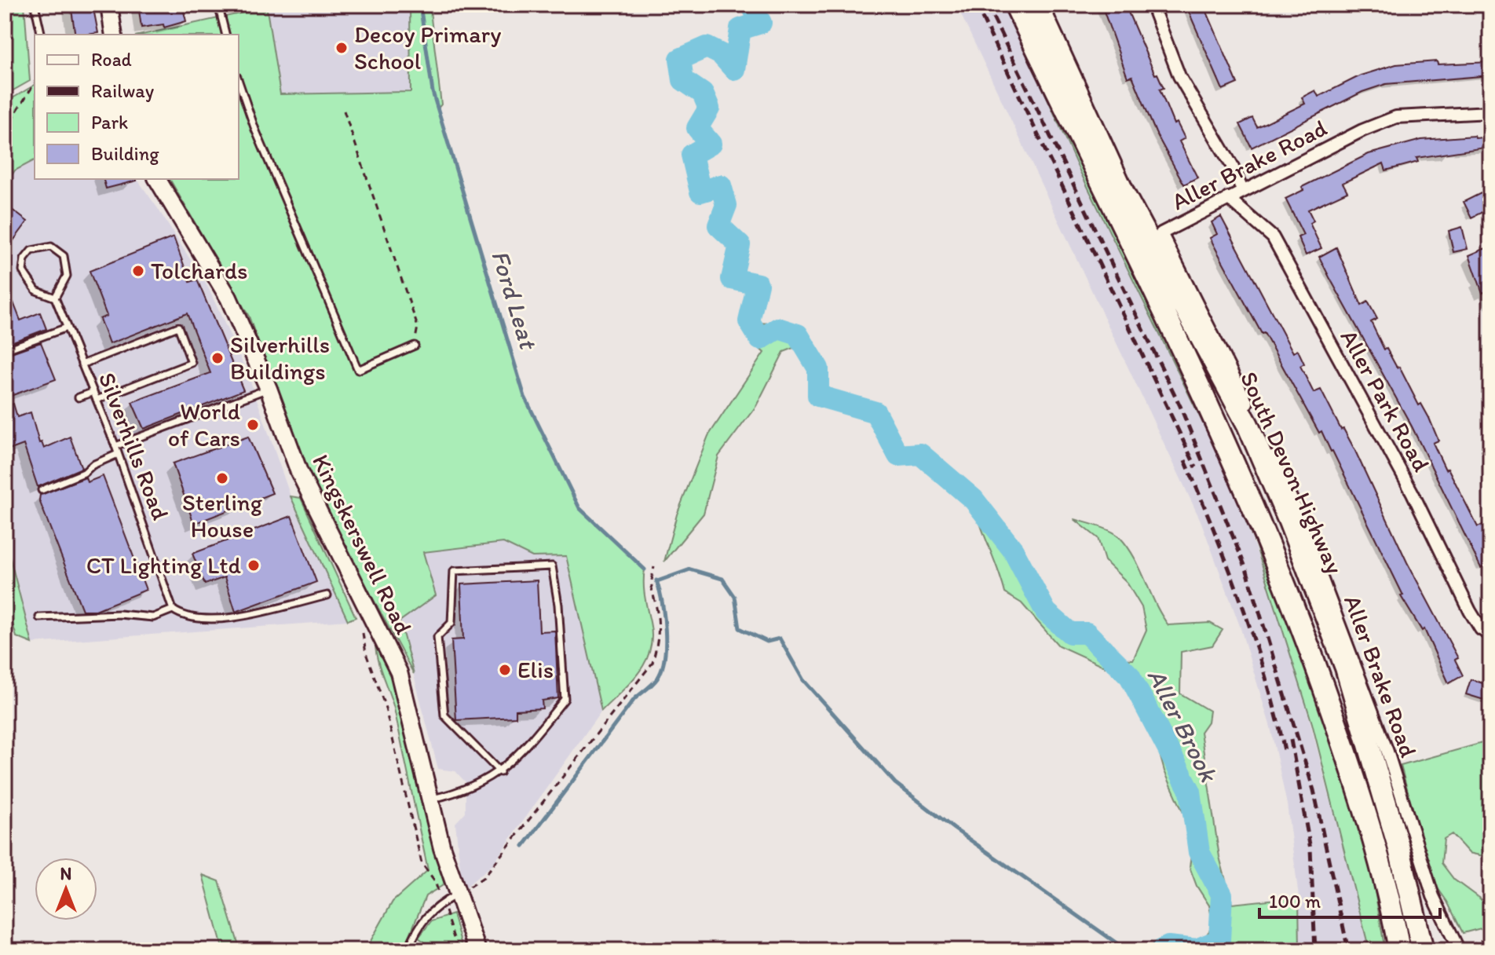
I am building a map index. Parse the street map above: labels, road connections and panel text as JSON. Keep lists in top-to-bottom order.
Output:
{
  "streets": {
    "highway": ["South Devon Highway"],
    "street": ["Aller Brake Road", "Aller Park Road", "Kingskerswell Road"],
    "lane": ["Silverhills Road"]
  },
  "crossings": [
    ["Aller Brake Road", "Aller Park Road"]
  ],
  "water": ["Ford Leat", "Aller Brook"],
  "places": [
    "Decoy Primary School",
    "Tolchards",
    "Silverhills Buildings",
    "World of Cars",
    "Sterling House",
    "CT Lighting Ltd",
    "Elis"
  ],
  "legend": [
    "Road",
    "Railway",
    "Park",
    "Building"
  ],
  "scale_bar": "100 m",
  "north": "top"
}
